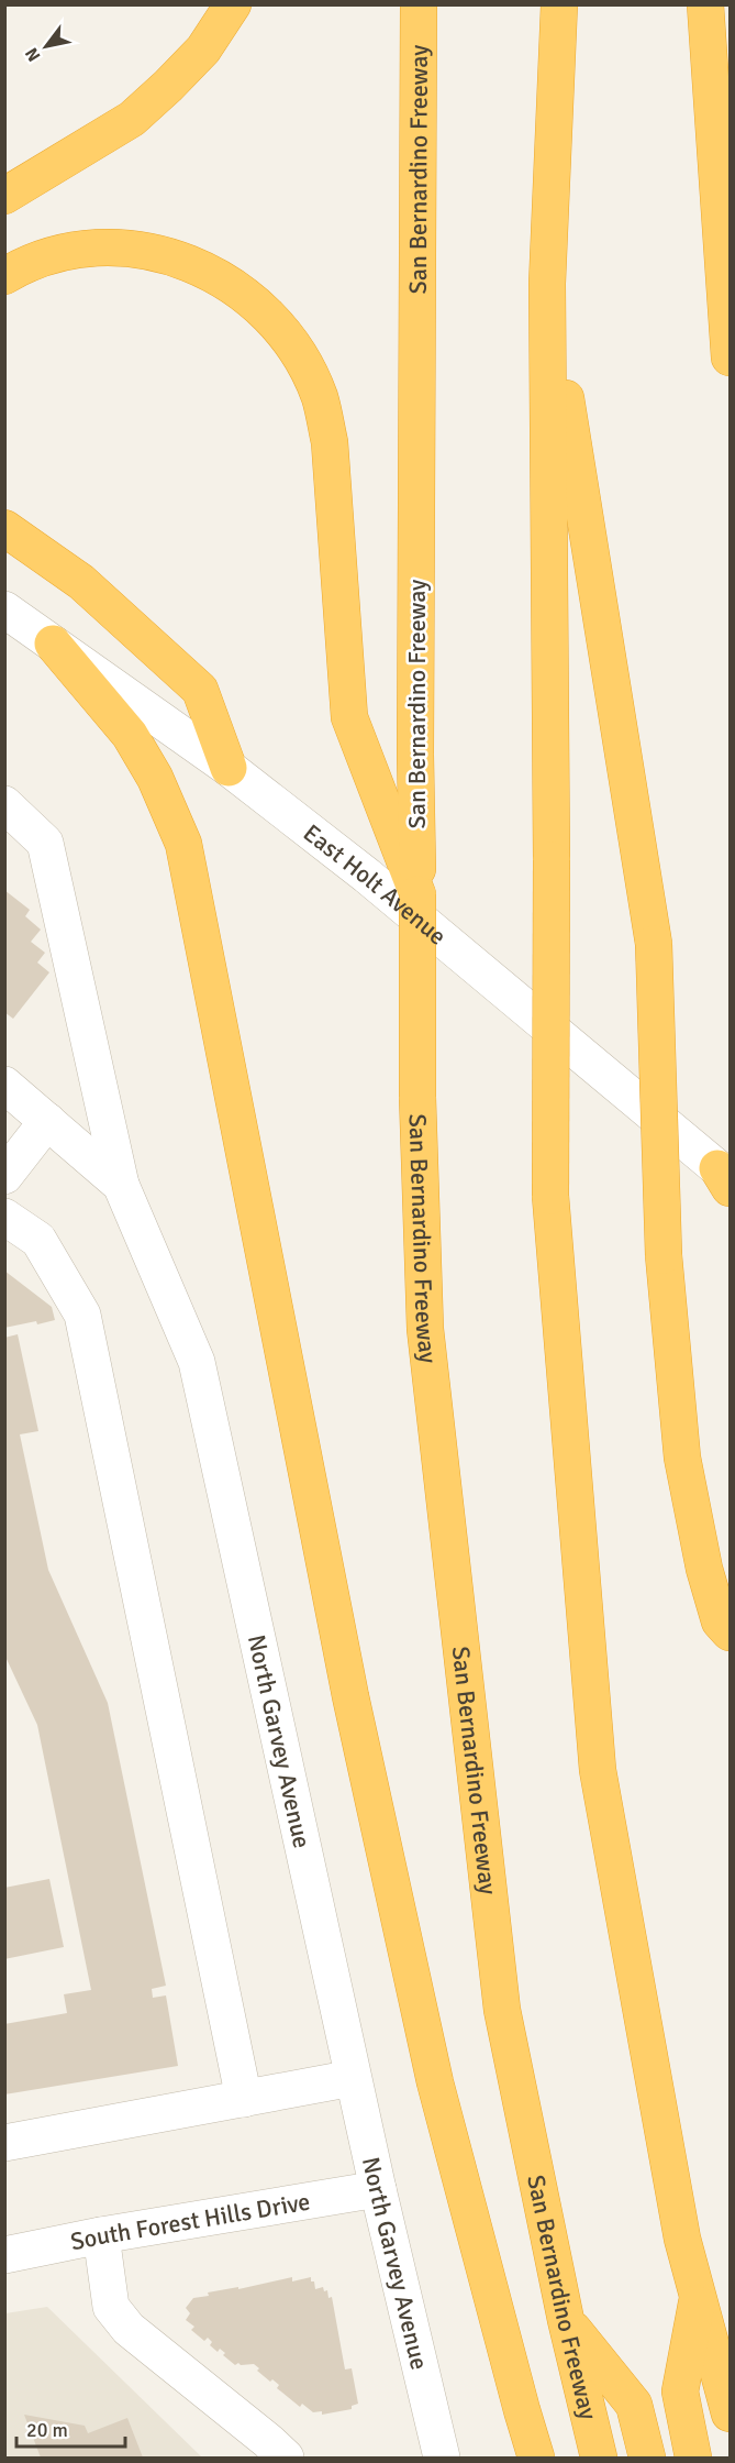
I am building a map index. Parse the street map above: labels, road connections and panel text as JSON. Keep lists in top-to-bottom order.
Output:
{
  "streets": {
    "highway": ["San Bernardino Freeway"],
    "street": ["East Holt Avenue", "North Garvey Avenue", "South Forest Hills Drive"]
  },
  "crossings": [
    ["North Garvey Avenue", "South Forest Hills Drive"]
  ],
  "scale_bar": "20 m",
  "north": "bottom left"
}
